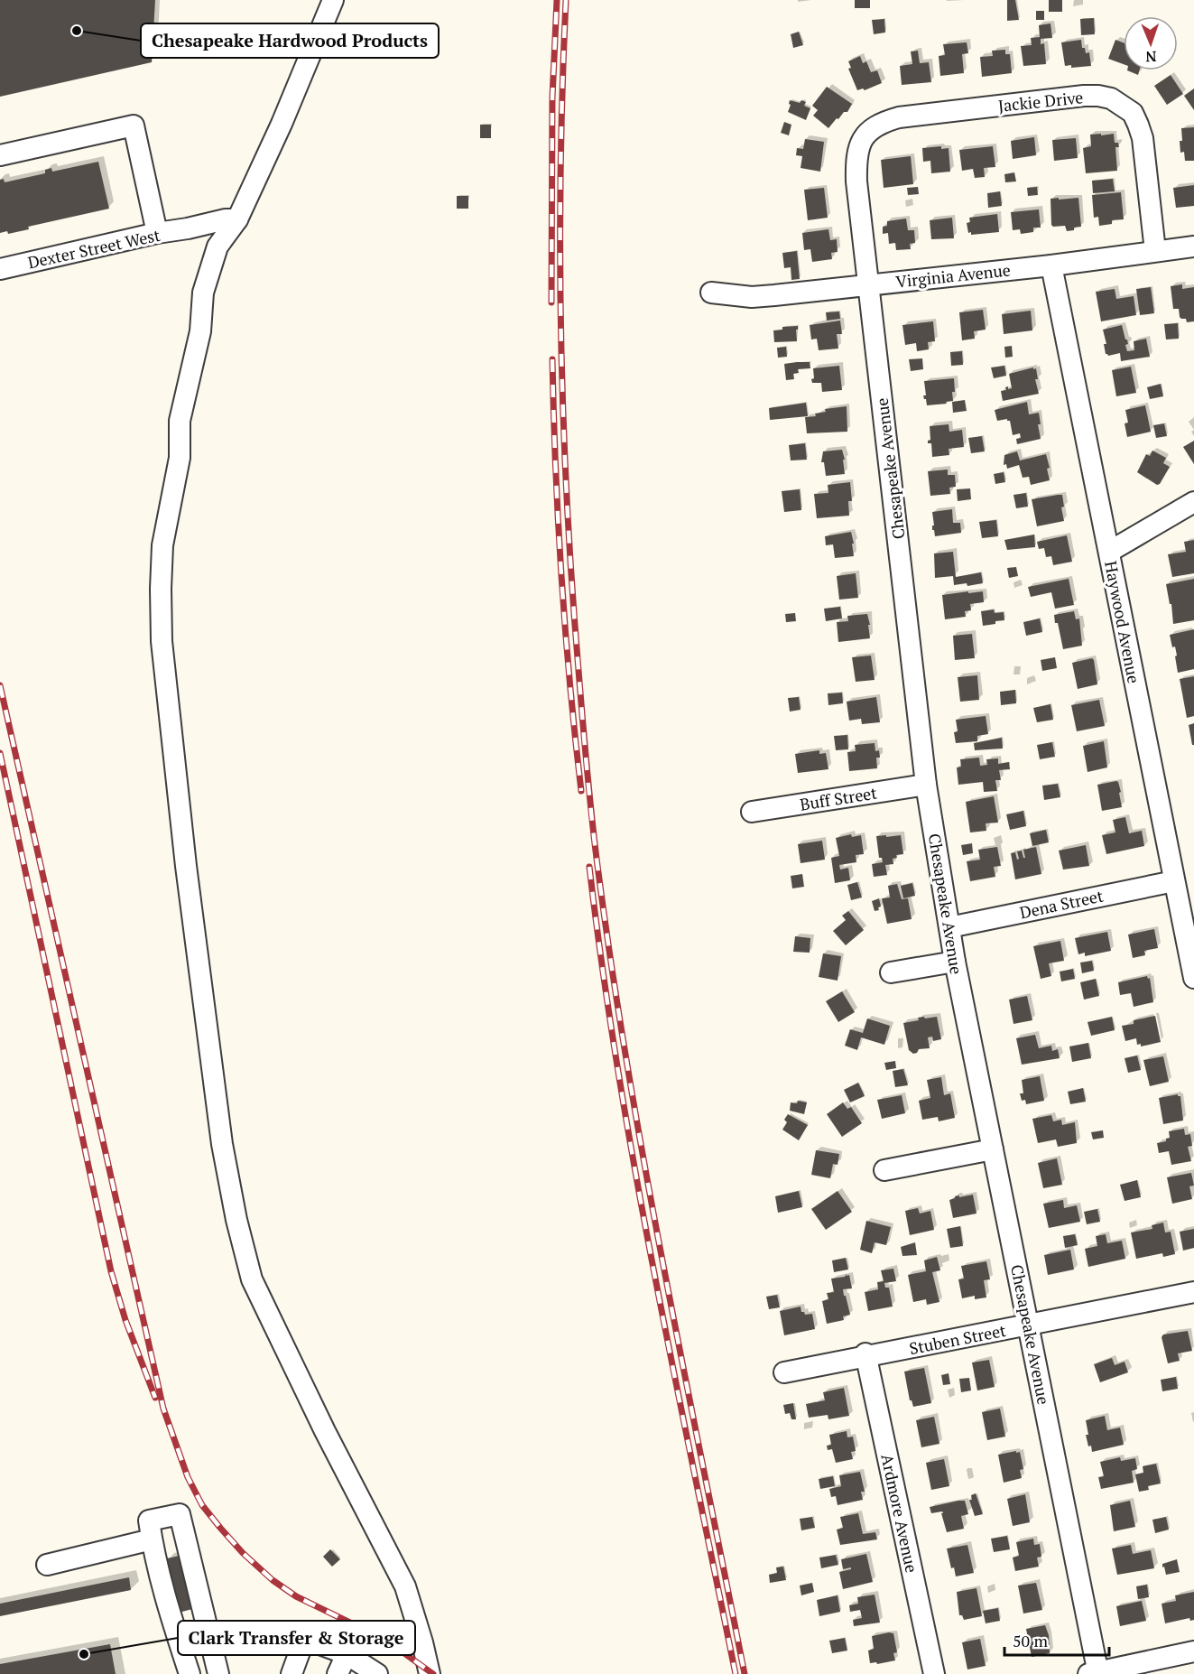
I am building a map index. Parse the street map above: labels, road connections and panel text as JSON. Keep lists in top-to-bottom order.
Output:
{
  "streets": {
    "street": [
      "Jackie Drive",
      "Dexter Street West",
      "Virginia Avenue",
      "Chesapeake Avenue",
      "Haywood Avenue",
      "Buff Street",
      "Dena Street",
      "Stuben Street",
      "Ardmore Avenue"
    ]
  },
  "crossings": [
    ["Jackie Drive", "Virginia Avenue"],
    ["Jackie Drive", "Chesapeake Avenue"],
    ["Virginia Avenue", "Chesapeake Avenue"],
    ["Virginia Avenue", "Haywood Avenue"],
    ["Chesapeake Avenue", "Buff Street"],
    ["Chesapeake Avenue", "Dena Street"],
    ["Chesapeake Avenue", "Stuben Street"],
    ["Haywood Avenue", "Dena Street"],
    ["Stuben Street", "Ardmore Avenue"]
  ],
  "places": ["Chesapeake Hardwood Products", "Clark Transfer & Storage"],
  "scale_bar": "50 m",
  "north": "bottom"
}
